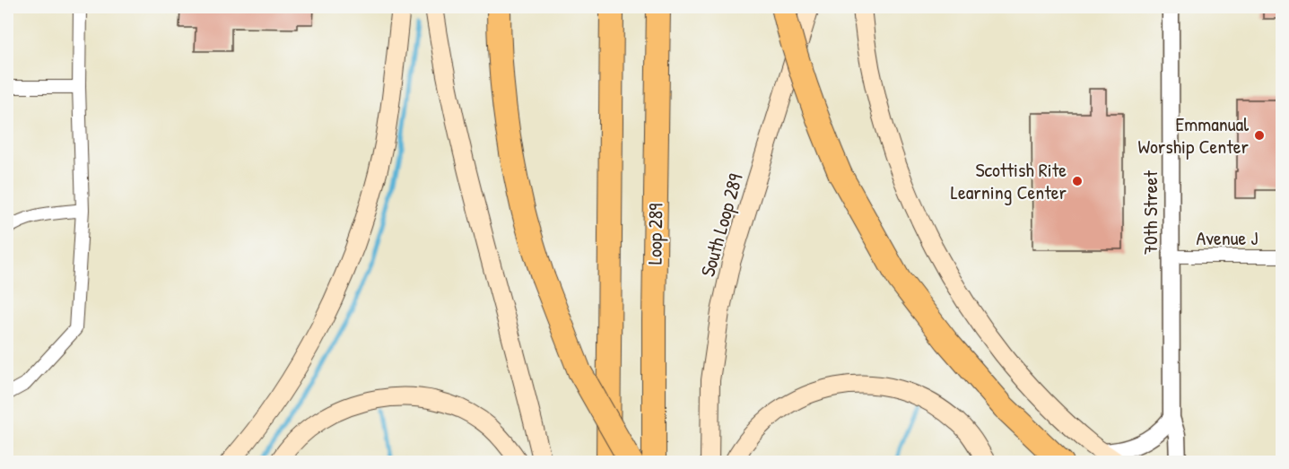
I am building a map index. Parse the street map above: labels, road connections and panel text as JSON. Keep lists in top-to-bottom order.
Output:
{
  "streets": {
    "highway": ["Loop 289"],
    "main road": ["South Loop 289"],
    "street": ["70th Street", "Avenue J"]
  },
  "crossings": [
    ["70th Street", "Avenue J"]
  ],
  "places": ["Emmanual Worship Center", "Scottish Rite Learning Center"]
}
